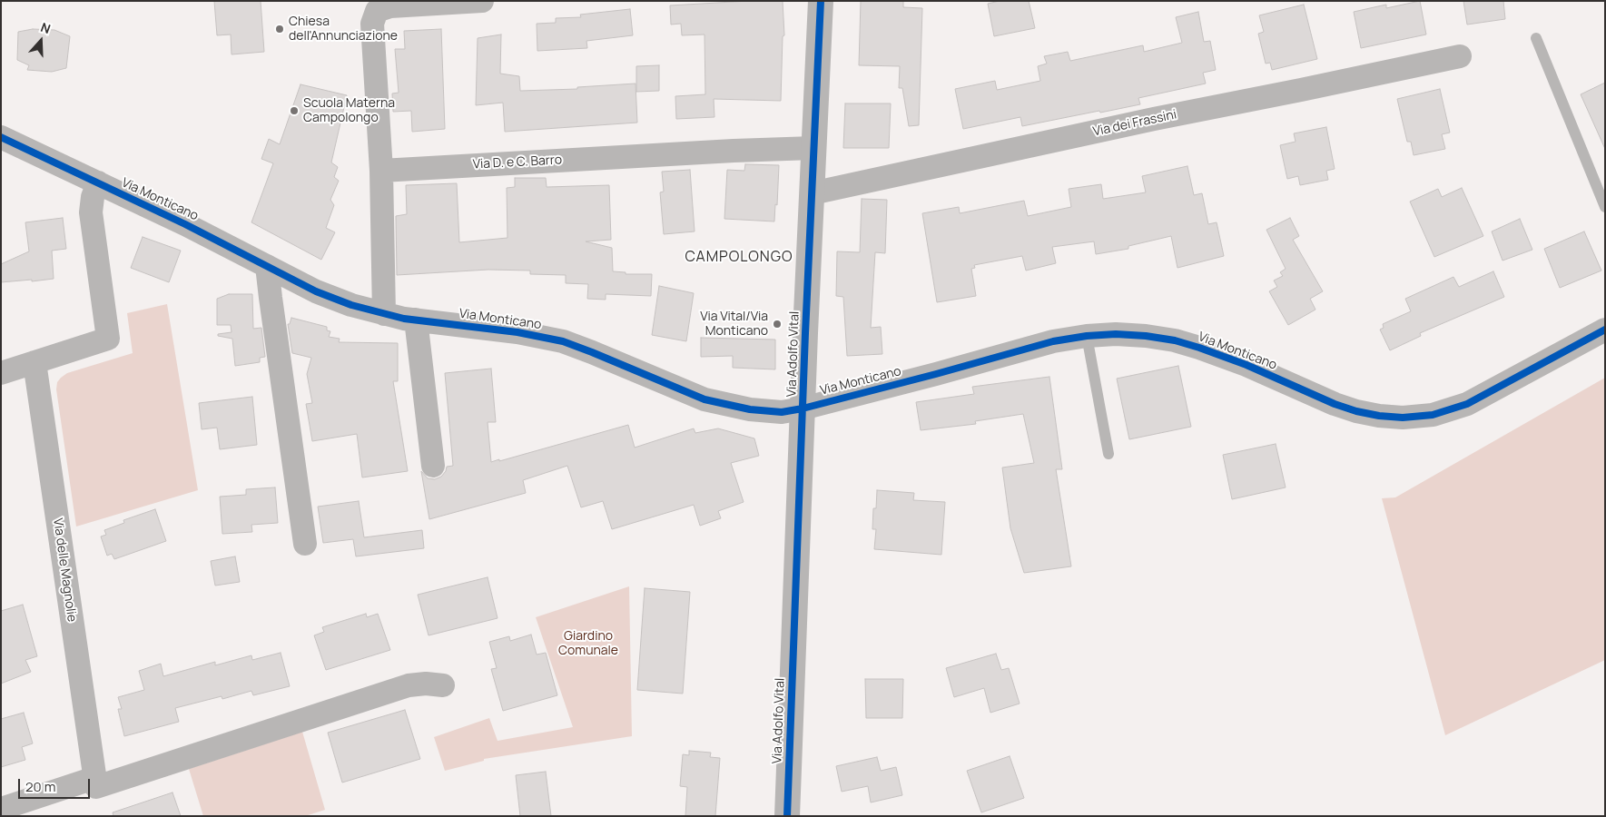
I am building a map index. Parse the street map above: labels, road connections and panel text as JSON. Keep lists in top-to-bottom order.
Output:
{
  "streets": {
    "street": [
      "Via dei Frassini",
      "Via D. e C. Barro",
      "Via Monticano",
      "Via Adolfo Vital",
      "Via delle Magnolie"
    ]
  },
  "crossings": [
    ["Via dei Frassini", "Via Adolfo Vital"],
    ["Via D. e C. Barro", "Via Adolfo Vital"],
    ["Via Monticano", "Via Adolfo Vital"]
  ],
  "districts": ["CAMPOLONGO"],
  "parks": ["Giardino Comunale"],
  "places": ["Chiesa dell'Annunciazione", "Scuola Materna Campolongo", "Via Vital/Via Monticano"],
  "scale_bar": "20 m",
  "north": "top"
}
